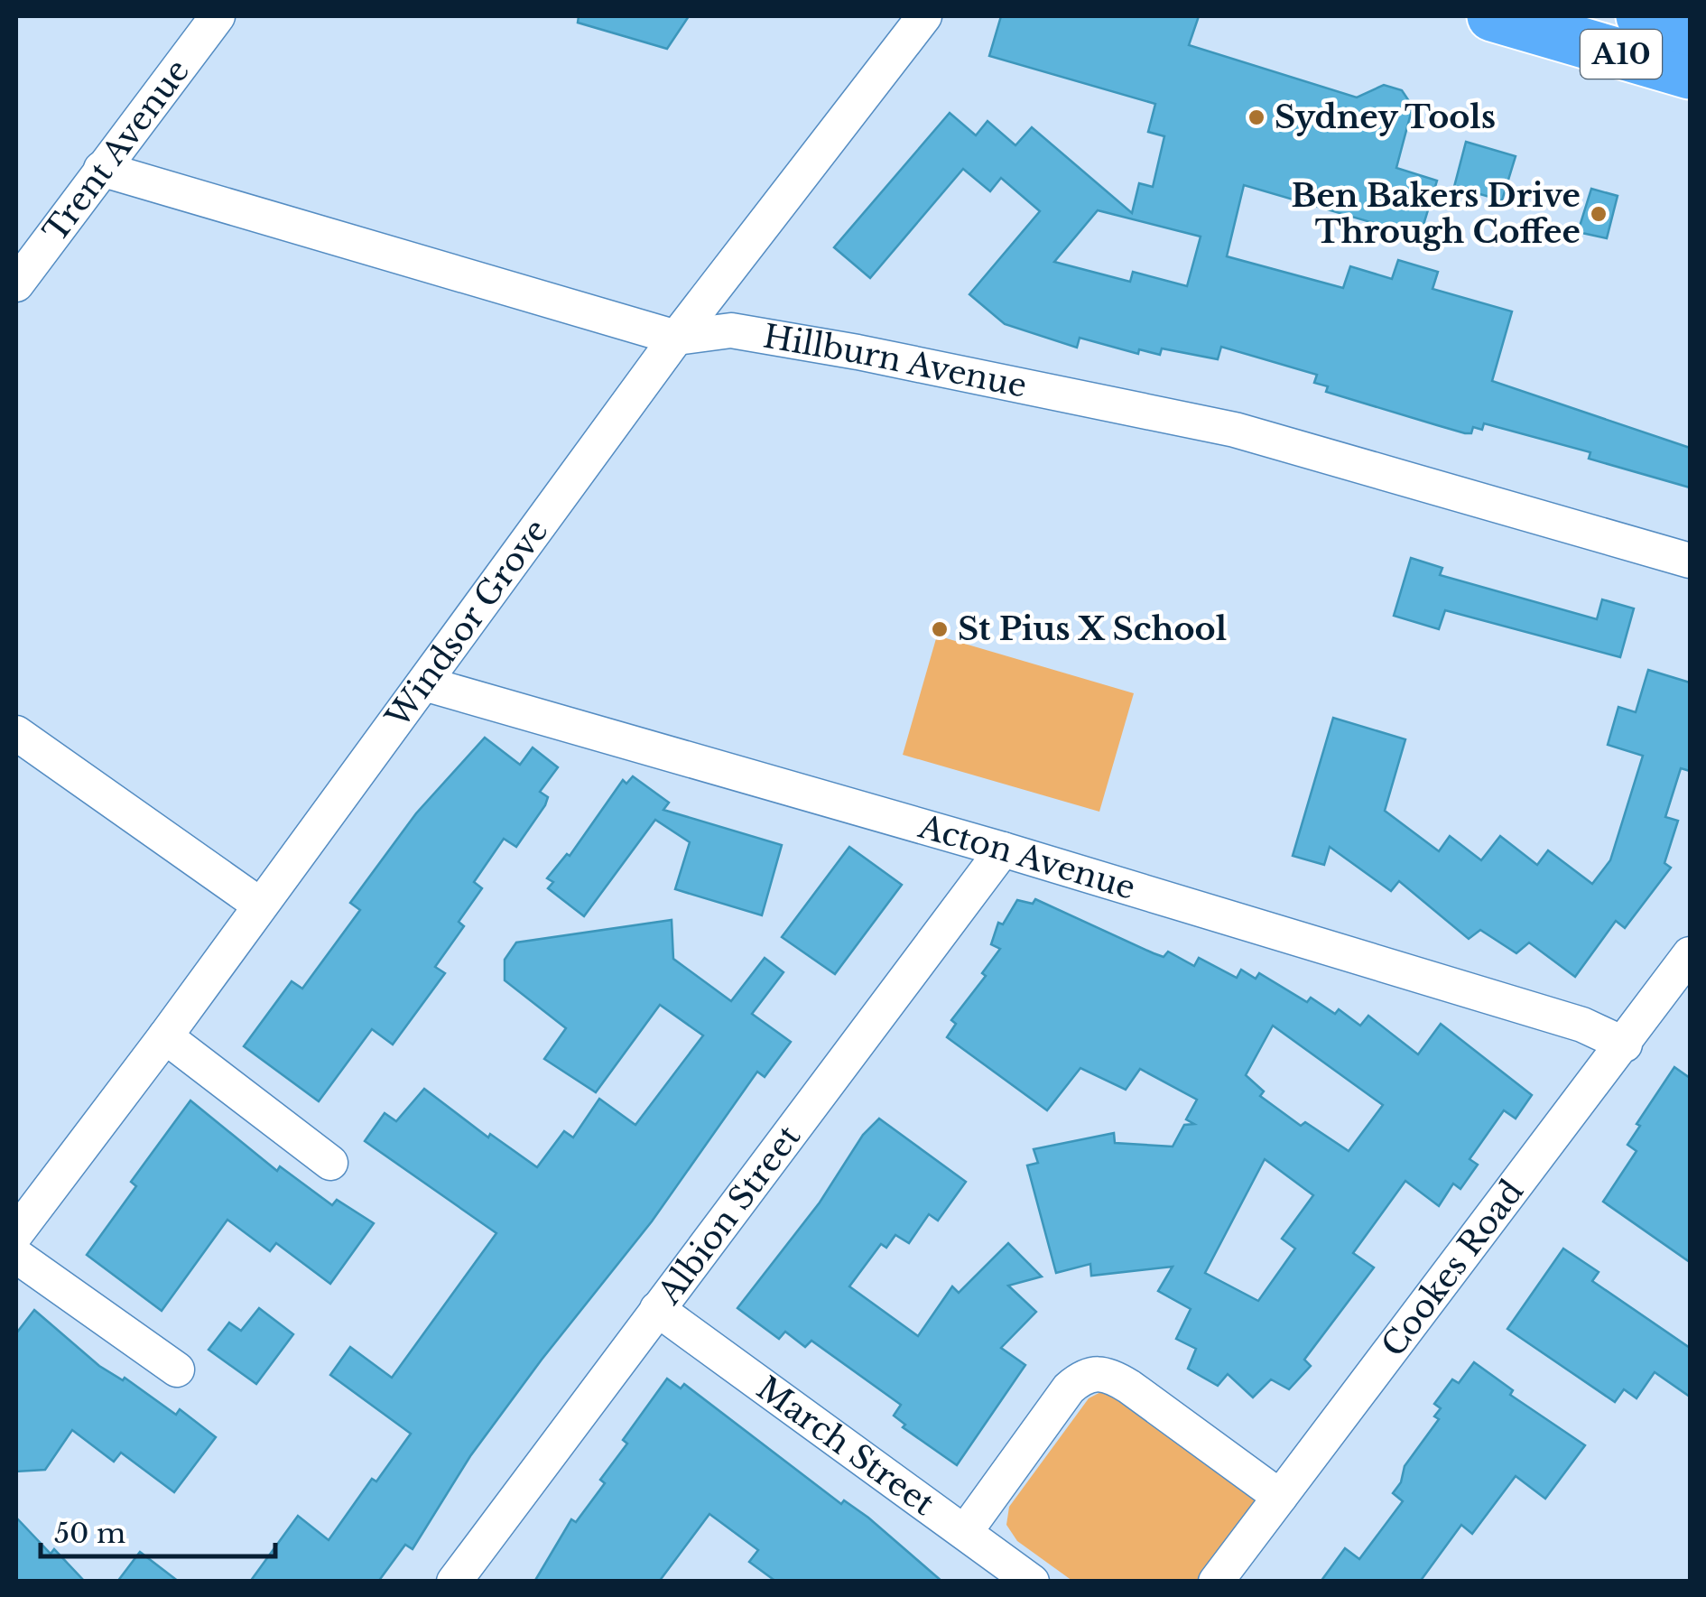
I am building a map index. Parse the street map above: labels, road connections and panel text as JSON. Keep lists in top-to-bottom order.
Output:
{
  "streets": {
    "highway": ["A10"],
    "street": [
      "Trent Avenue",
      "Hillburn Avenue",
      "Windsor Grove",
      "Acton Avenue",
      "Albion Street",
      "Cookes Road",
      "March Street"
    ]
  },
  "crossings": [
    ["Trent Avenue", "Hillburn Avenue"],
    ["Hillburn Avenue", "Windsor Grove"],
    ["Windsor Grove", "Acton Avenue"],
    ["Acton Avenue", "Albion Street"],
    ["Acton Avenue", "Cookes Road"],
    ["Albion Street", "March Street"]
  ],
  "places": ["Sydney Tools", "Ben Bakers Drive Through Coffee", "St Pius X School"],
  "scale_bar": "50 m"
}
